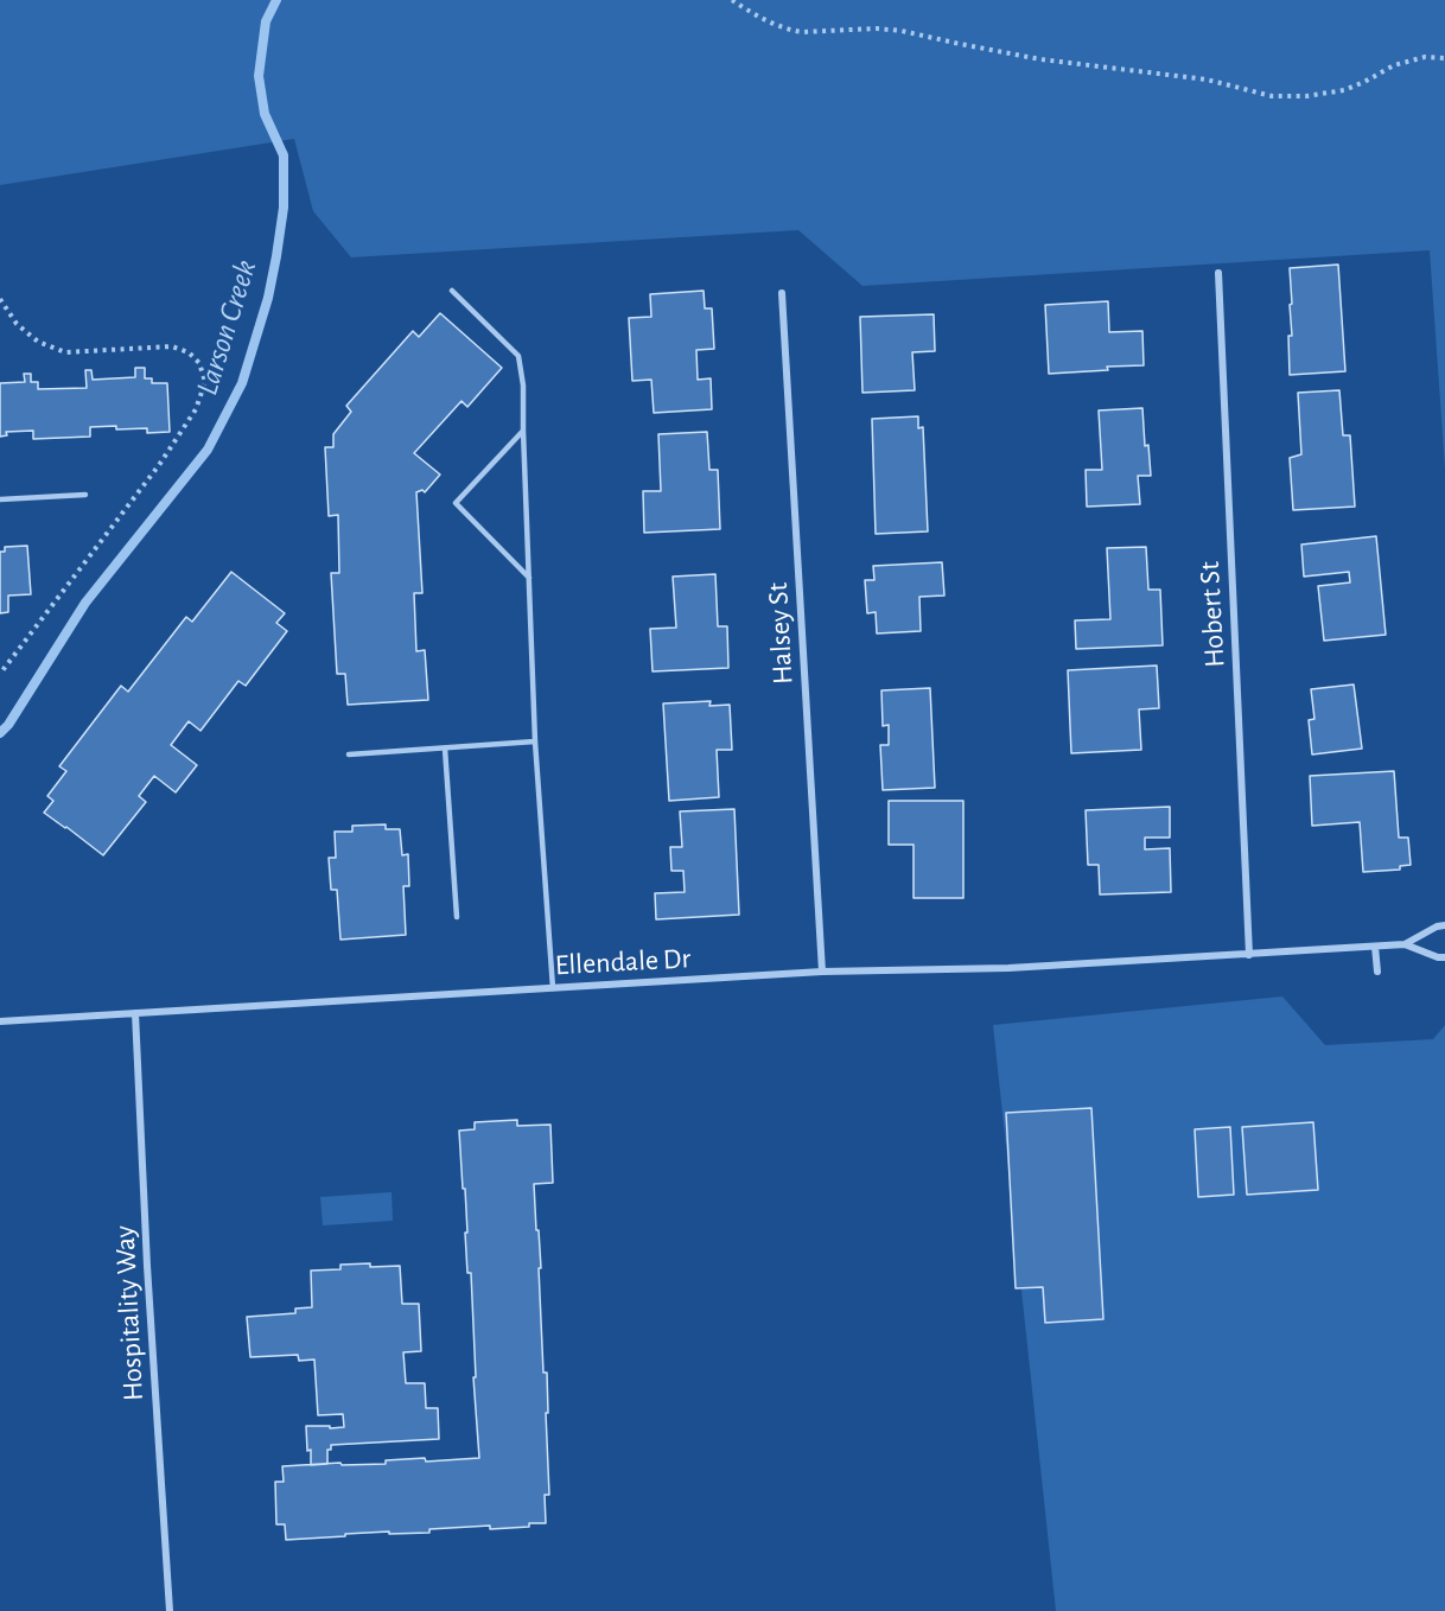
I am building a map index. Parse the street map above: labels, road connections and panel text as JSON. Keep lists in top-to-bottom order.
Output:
{
  "streets": {
    "street": [
      "Hobert St",
      "Halsey St",
      "Ellendale Dr",
      "Hospitality Way"
    ]
  },
  "crossings": [
    ["Hobert St", "Ellendale Dr"],
    ["Halsey St", "Ellendale Dr"],
    ["Ellendale Dr", "Hospitality Way"]
  ],
  "water": ["Larson Creek"]
}
